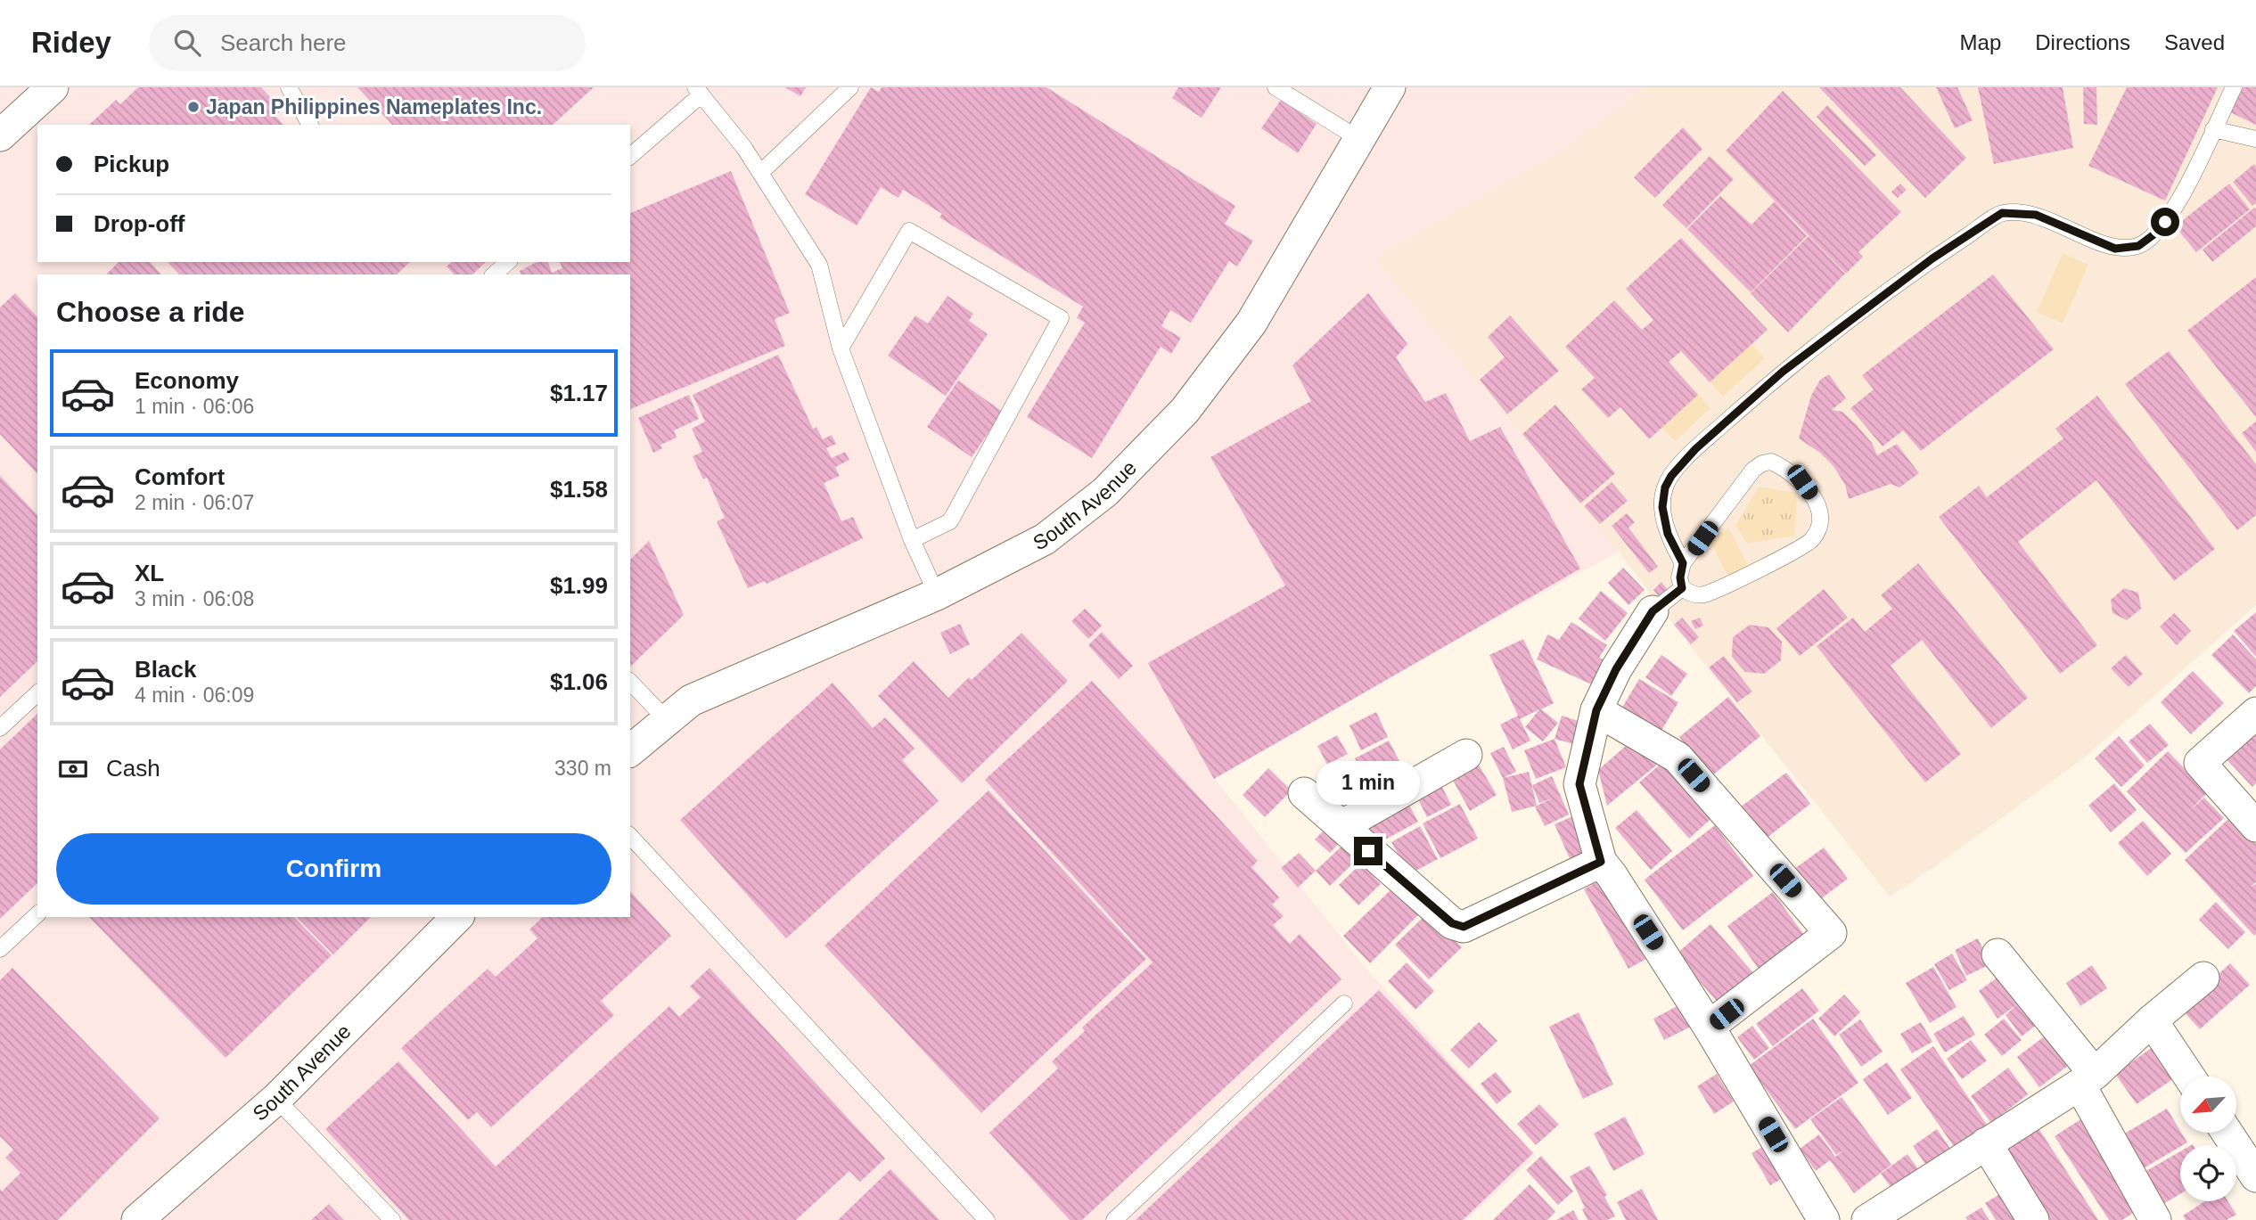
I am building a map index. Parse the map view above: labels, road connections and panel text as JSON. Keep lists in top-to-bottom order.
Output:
{
  "streets": {
    "street": ["South Avenue"]
  },
  "places": ["Japan Philippines Nameplates Inc."],
  "north": "bottom left",
  "page": {
    "header": "Ridey",
    "search": "Search here",
    "nav": ["Map", "Directions", "Saved"],
    "banner": ["Pickup", "Drop-off"],
    "heading": "Choose a ride",
    "list": [
      {
        "name": "Economy",
        "note": "1 min · 06:06",
        "value": "$1.17"
      },
      {
        "name": "Comfort",
        "note": "2 min · 06:07",
        "value": "$1.58"
      },
      {
        "name": "XL",
        "note": "3 min · 06:08",
        "value": "$1.99"
      },
      {
        "name": "Black",
        "note": "4 min · 06:09",
        "value": "$1.06"
      }
    ],
    "pay": ["Cash", "330 m"],
    "bubble": "1 min",
    "buttons": "Confirm"
  }
}
